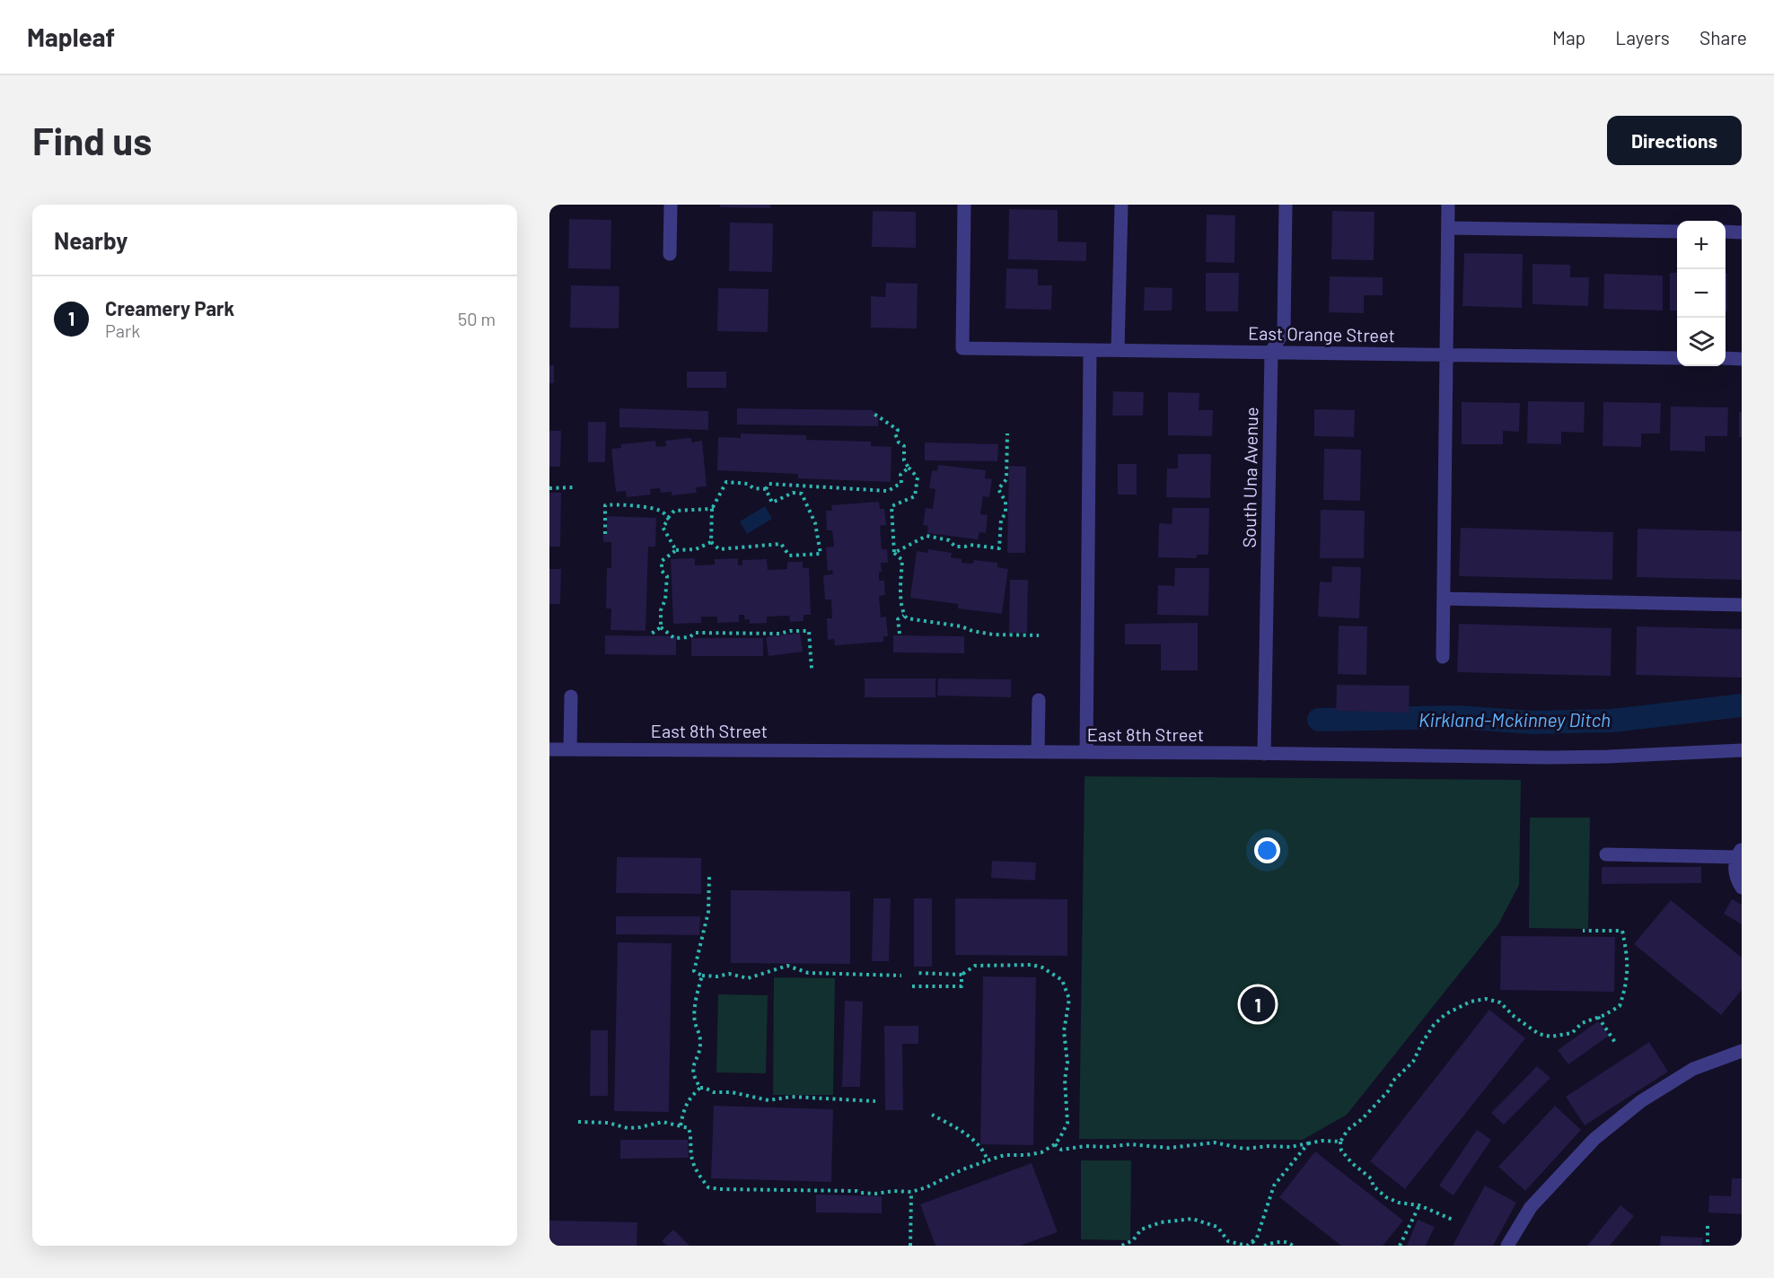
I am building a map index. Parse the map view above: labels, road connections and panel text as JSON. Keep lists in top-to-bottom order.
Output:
{
  "streets": {
    "street": ["East Orange Street", "South Una Avenue", "East 8th Street"]
  },
  "crossings": [
    ["East Orange Street", "South Una Avenue"],
    ["South Una Avenue", "East 8th Street"]
  ],
  "water": ["Kirkland-Mckinney Ditch"],
  "page": {
    "header": "Mapleaf",
    "nav": ["Map", "Layers", "Share"],
    "buttons": "Directions",
    "title": "Find us",
    "heading": "Nearby",
    "map_buttons": ["+", "−"],
    "list": [
      {
        "mark": "1",
        "name": "Creamery Park",
        "note": "Park",
        "value": "50 m"
      }
    ],
    "pins": "1"
  }
}
